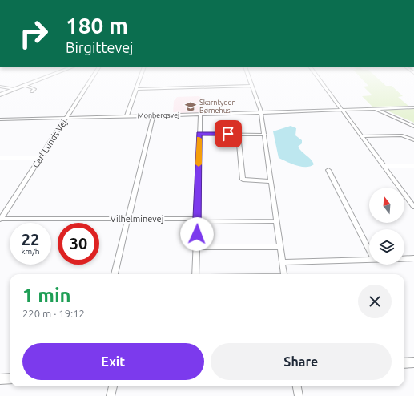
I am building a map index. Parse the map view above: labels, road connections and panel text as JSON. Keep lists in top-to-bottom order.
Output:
{
  "streets": {
    "street": ["Monbergsvej", "Carl Lunds Vej", "Vilhelminevej"]
  },
  "crossings": [
    ["Monbergsvej", "Carl Lunds Vej"],
    ["Carl Lunds Vej", "Vilhelminevej"]
  ],
  "places": {
    "school or university": ["Skarntyden Børnehus"]
  },
  "north": "top",
  "page": {
    "turn": ["180 m", "Birgittevej"],
    "speed": "22 km/h",
    "limit": "30",
    "heading": ["1 min", "220 m · 19:12"],
    "buttons": ["Exit", "Share"]
  }
}
